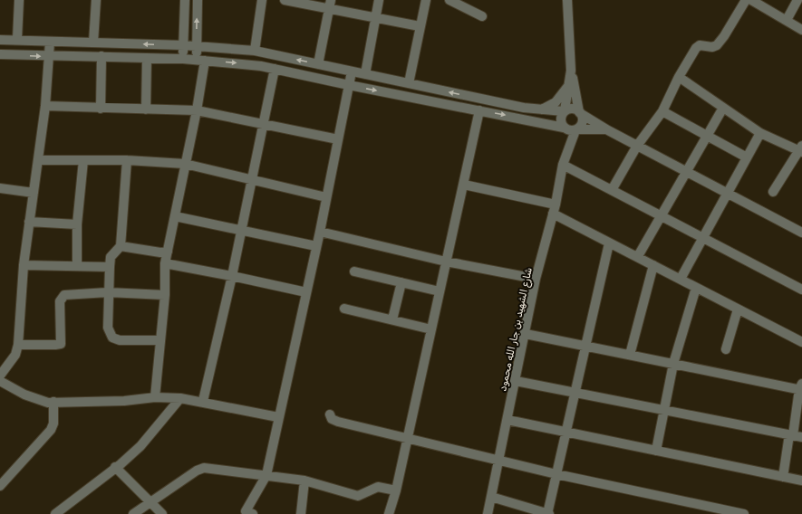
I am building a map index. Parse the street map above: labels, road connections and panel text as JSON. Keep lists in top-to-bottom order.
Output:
{
  "streets": {
    "street": ["شارع الشهيد بن جار الله محمود"]
  }
}
